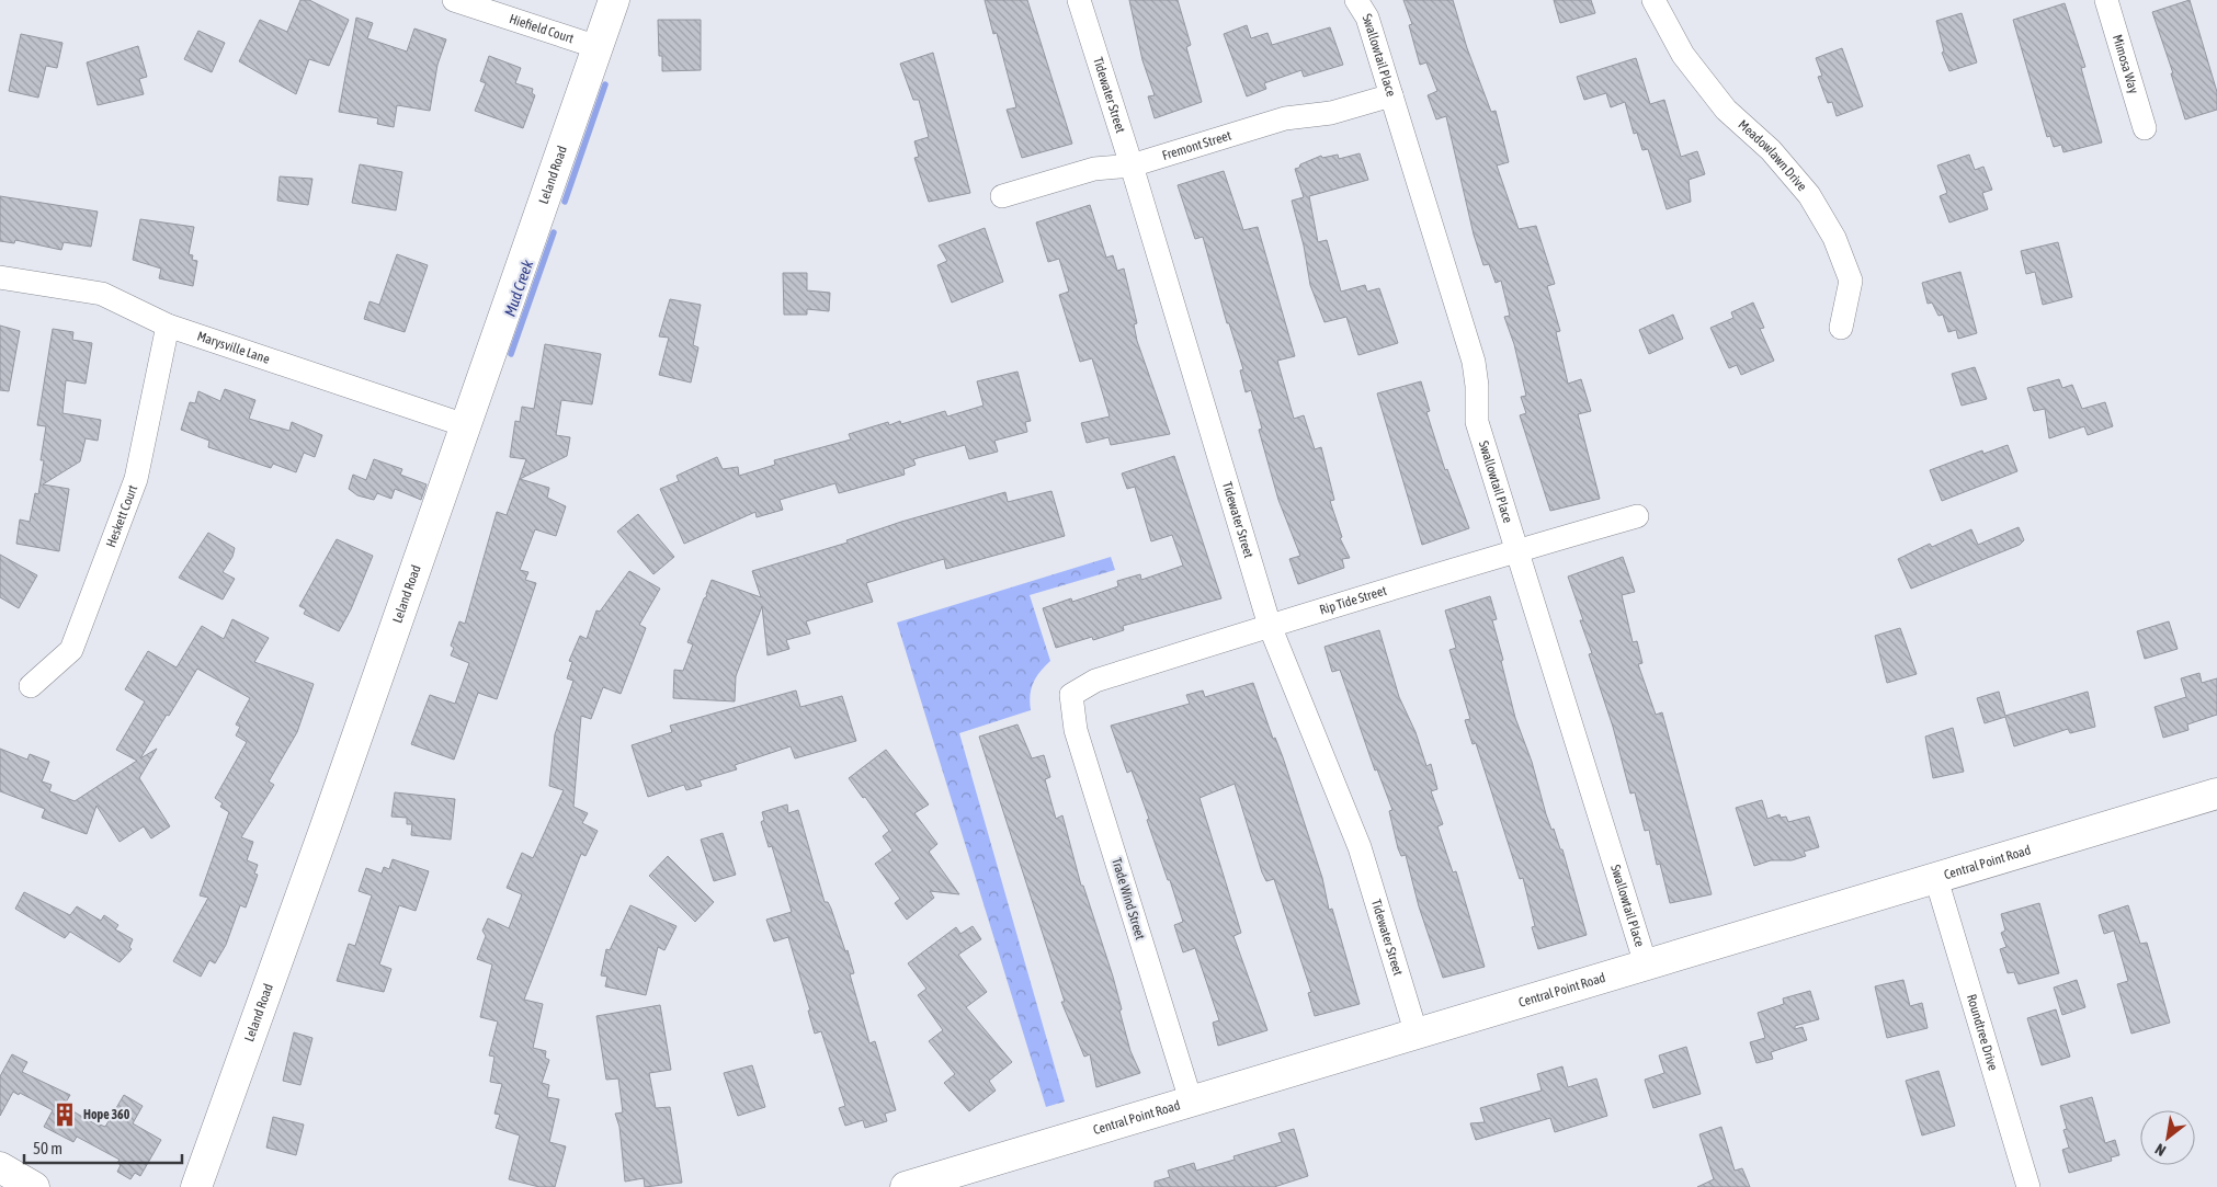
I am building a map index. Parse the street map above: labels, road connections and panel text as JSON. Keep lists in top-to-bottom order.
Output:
{
  "streets": {
    "street": [
      "Hiefield Court",
      "Swallowtail Place",
      "Mimosa Way",
      "Tidewater Street",
      "Fremont Street",
      "Meadowlawn Drive",
      "Leland Road",
      "Marysville Lane",
      "Heskett Court",
      "Rip Tide Street",
      "Central Point Road",
      "Trade Wind Street",
      "Roundtree Drive"
    ]
  },
  "crossings": [
    ["Hiefield Court", "Leland Road"],
    ["Swallowtail Place", "Fremont Street"],
    ["Swallowtail Place", "Rip Tide Street"],
    ["Swallowtail Place", "Central Point Road"],
    ["Tidewater Street", "Fremont Street"],
    ["Tidewater Street", "Rip Tide Street"],
    ["Tidewater Street", "Central Point Road"],
    ["Leland Road", "Marysville Lane"],
    ["Marysville Lane", "Heskett Court"],
    ["Rip Tide Street", "Trade Wind Street"],
    ["Central Point Road", "Trade Wind Street"],
    ["Central Point Road", "Roundtree Drive"]
  ],
  "water": ["Mud Creek"],
  "places": {
    "building": ["Hope 360"]
  },
  "scale_bar": "50 m",
  "north": "bottom left"
}
